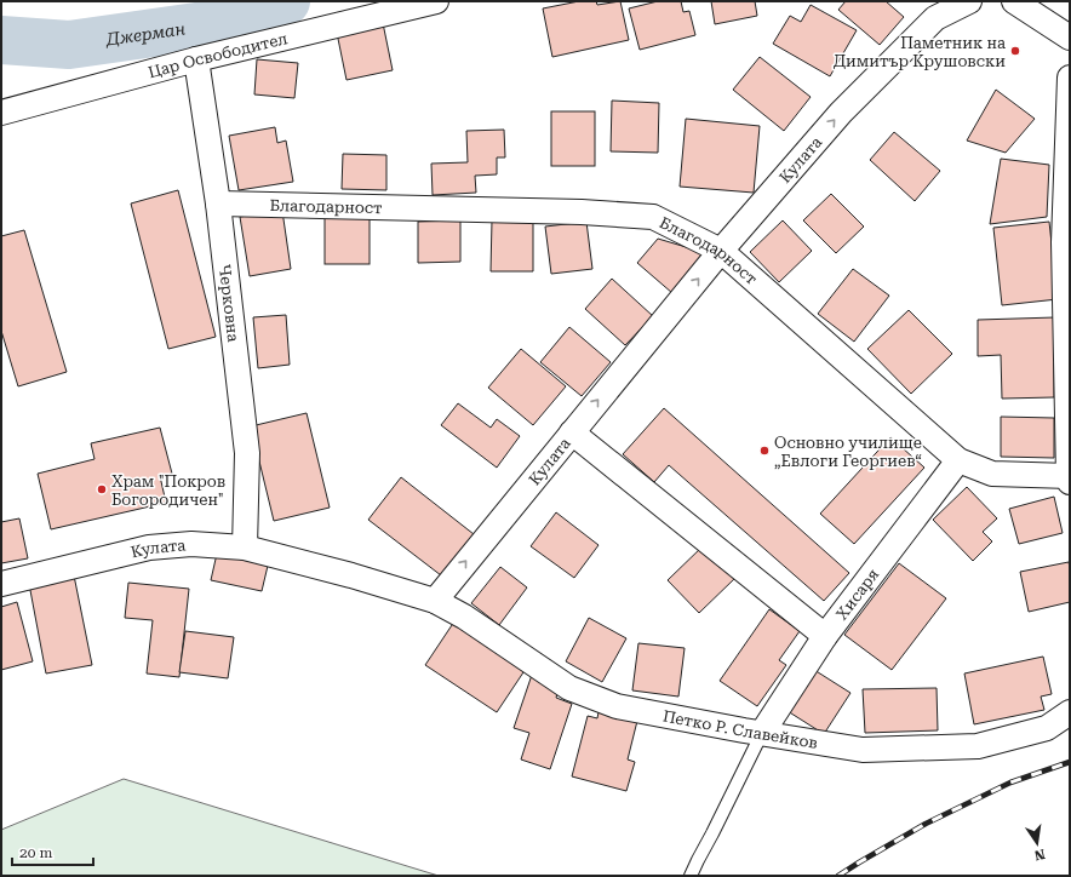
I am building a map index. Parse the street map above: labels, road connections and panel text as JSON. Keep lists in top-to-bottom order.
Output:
{
  "streets": {
    "street": [
      "Цар Освободител",
      "Кулата",
      "Благодарност",
      "Черковна",
      "Хисаря",
      "Петко Р. Славейков"
    ]
  },
  "crossings": [
    ["Цар Освободител", "Черковна"],
    ["Кулата", "Благодарност"],
    ["Кулата", "Черковна"],
    ["Кулата", "Петко Р. Славейков"],
    ["Благодарност", "Черковна"],
    ["Благодарност", "Хисаря"],
    ["Хисаря", "Петко Р. Славейков"]
  ],
  "one_way": ["Кулата"],
  "water": ["Джерман"],
  "places": ["Паметник на Димитър Крушовски", "Основно училище „Евлоги Георгиев“", "Храм \"Покров Богородичен\""],
  "scale_bar": "20 m",
  "north": "bottom"
}
